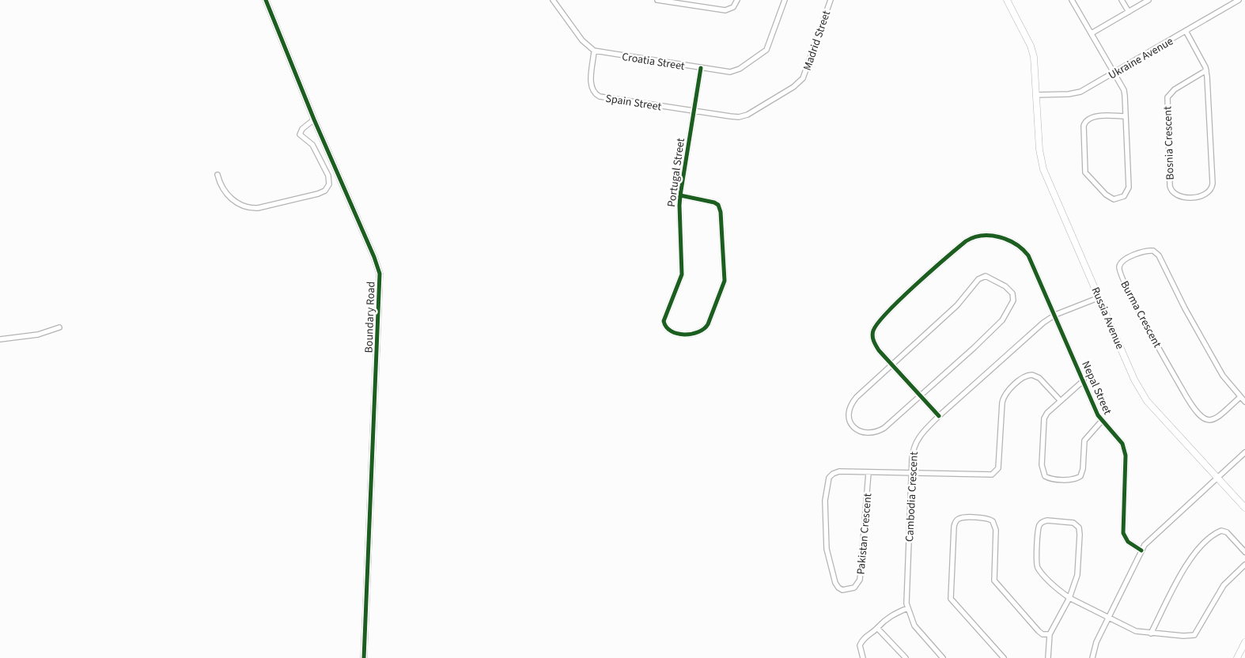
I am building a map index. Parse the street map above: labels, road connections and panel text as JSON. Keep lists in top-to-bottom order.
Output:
{
  "streets": {
    "street": [
      "Madrid Street",
      "Ukraine Avenue",
      "Croatia Street",
      "Spain Street",
      "Bosnia Crescent",
      "Portugal Street",
      "Burma Crescent",
      "Boundary Road",
      "Russia Avenue",
      "Nepal Street",
      "Cambodia Crescent",
      "Pakistan Crescent"
    ]
  },
  "crossings": [
    ["Madrid Street", "Spain Street"],
    ["Madrid Street", "Portugal Street"],
    ["Ukraine Avenue", "Bosnia Crescent"],
    ["Ukraine Avenue", "Russia Avenue"],
    ["Croatia Street", "Spain Street"],
    ["Croatia Street", "Portugal Street"],
    ["Spain Street", "Portugal Street"],
    ["Russia Avenue", "Cambodia Crescent"],
    ["Nepal Street", "Cambodia Crescent"],
    ["Cambodia Crescent", "Pakistan Crescent"]
  ]
}
